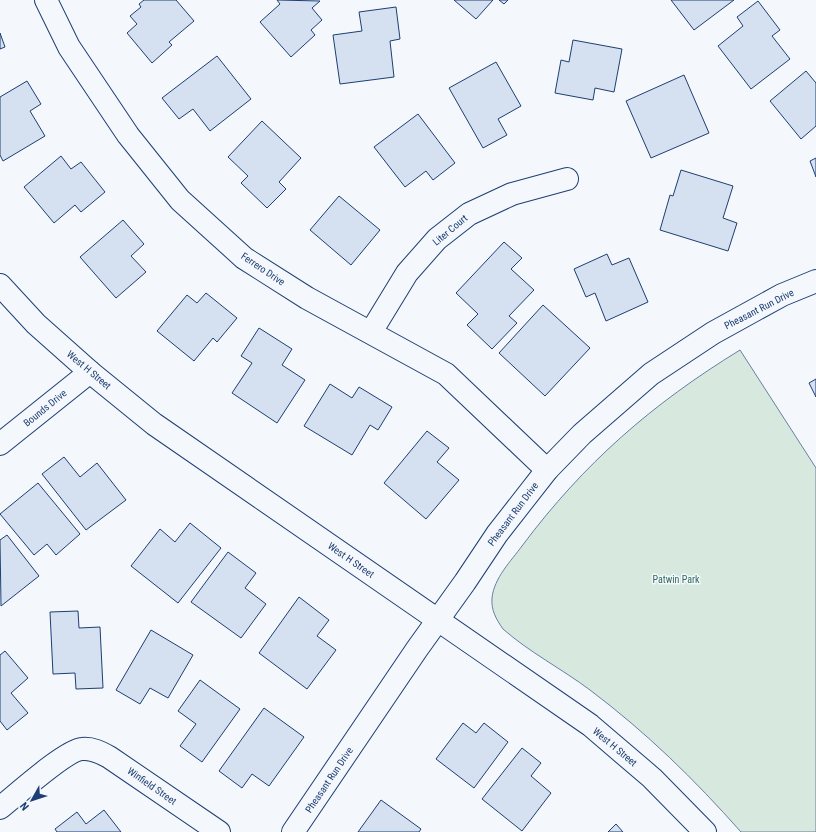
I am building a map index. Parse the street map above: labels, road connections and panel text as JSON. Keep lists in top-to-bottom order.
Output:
{
  "streets": {
    "street": [
      "Liter Court",
      "Ferrero Drive",
      "Pheasant Run Drive",
      "West H Street",
      "Bounds Drive",
      "Winfield Street"
    ]
  },
  "crossings": [
    ["Liter Court", "Ferrero Drive"],
    ["Ferrero Drive", "Pheasant Run Drive"],
    ["Pheasant Run Drive", "West H Street"],
    ["West H Street", "Bounds Drive"]
  ],
  "parks": ["Patwin Park"],
  "north": "bottom left"
}
